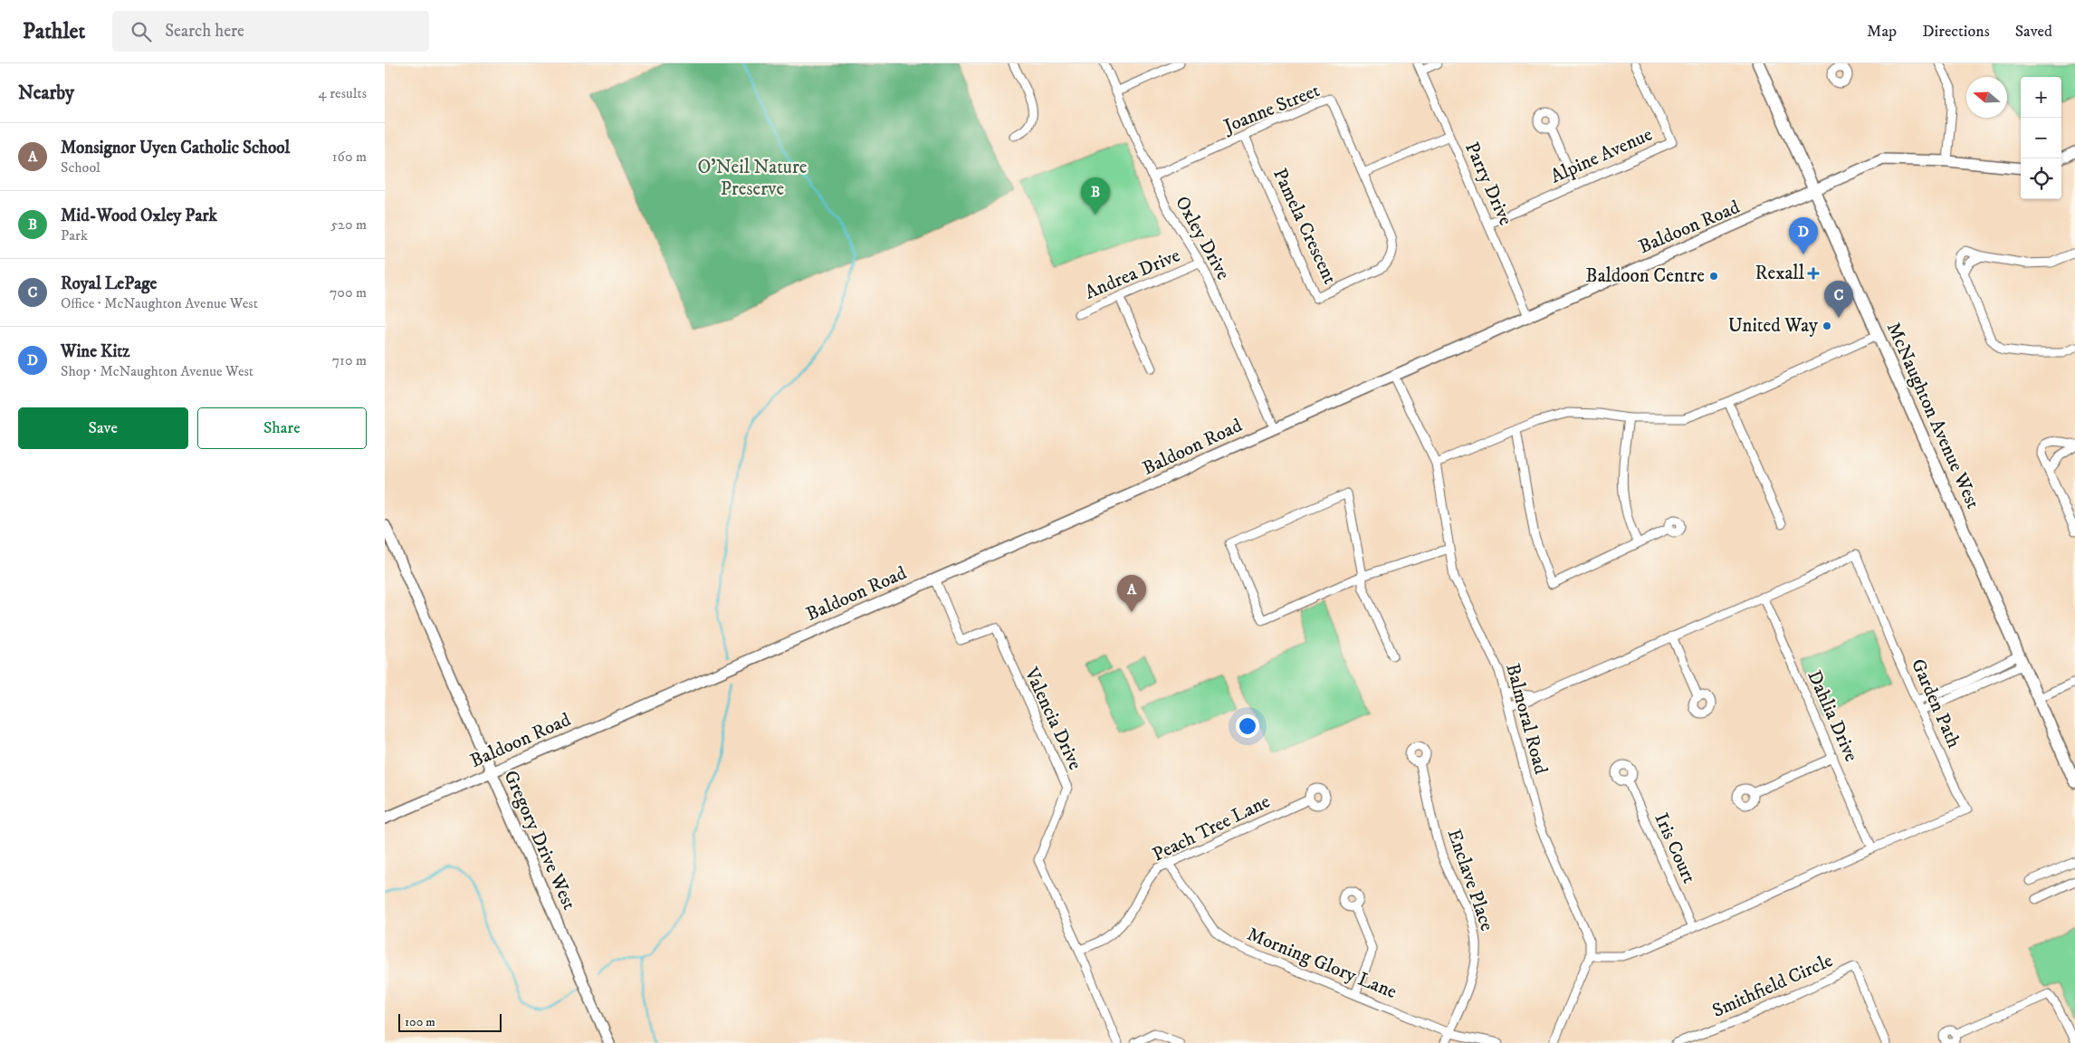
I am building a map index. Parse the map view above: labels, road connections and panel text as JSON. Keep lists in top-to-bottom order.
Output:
{
  "streets": {
    "main road": ["McNaughton Avenue West"],
    "street": [
      "Joanne Street",
      "Alpine Avenue",
      "Parry Drive",
      "Pamela Crescent",
      "Baldoon Road",
      "Oxley Drive",
      "Andrea Drive",
      "Garden Path",
      "Dahlia Drive",
      "Valencia Drive",
      "Balmoral Road",
      "Peach Tree Lane",
      "Gregory Drive West",
      "Iris Court",
      "Enclave Place",
      "Morning Glory Lane",
      "Smithfield Circle"
    ]
  },
  "crossings": [
    ["Joanne Street", "Pamela Crescent"],
    ["Joanne Street", "Oxley Drive"],
    ["Alpine Avenue", "Parry Drive"],
    ["Parry Drive", "Baldoon Road"],
    ["Baldoon Road", "Oxley Drive"],
    ["Baldoon Road", "McNaughton Avenue West"],
    ["Baldoon Road", "Valencia Drive"],
    ["Baldoon Road", "Balmoral Road"],
    ["Baldoon Road", "Gregory Drive West"],
    ["Oxley Drive", "Andrea Drive"],
    ["Garden Path", "Dahlia Drive"],
    ["Garden Path", "Balmoral Road"],
    ["Garden Path", "Iris Court"],
    ["Valencia Drive", "Peach Tree Lane"],
    ["Peach Tree Lane", "Morning Glory Lane"],
    ["Enclave Place", "Morning Glory Lane"]
  ],
  "parks": ["O'Neil Nature Preserve"],
  "places": {
    "health": ["Rexall"],
    "other": ["Baldoon Centre", "United Way"]
  },
  "scale_bar": "100 m",
  "north": "left",
  "page": {
    "header": "Pathlet",
    "search": "Search here",
    "nav": ["Map", "Directions", "Saved"],
    "heading": ["Nearby", "4 results"],
    "map_buttons": ["+", "−"],
    "list": [
      {
        "mark": "A",
        "name": "Monsignor Uyen Catholic School",
        "note": "School",
        "value": "160 m"
      },
      {
        "mark": "B",
        "name": "Mid-Wood Oxley Park",
        "note": "Park",
        "value": "520 m"
      },
      {
        "mark": "C",
        "name": "Royal LePage",
        "note": "Office · McNaughton Avenue West",
        "value": "700 m"
      },
      {
        "mark": "D",
        "name": "Wine Kitz",
        "note": "Shop · McNaughton Avenue West",
        "value": "710 m"
      }
    ],
    "pins": [
      "B",
      "D",
      "C",
      "A"
    ],
    "buttons": ["Save", "Share"],
    "scale": "100 m"
  }
}
